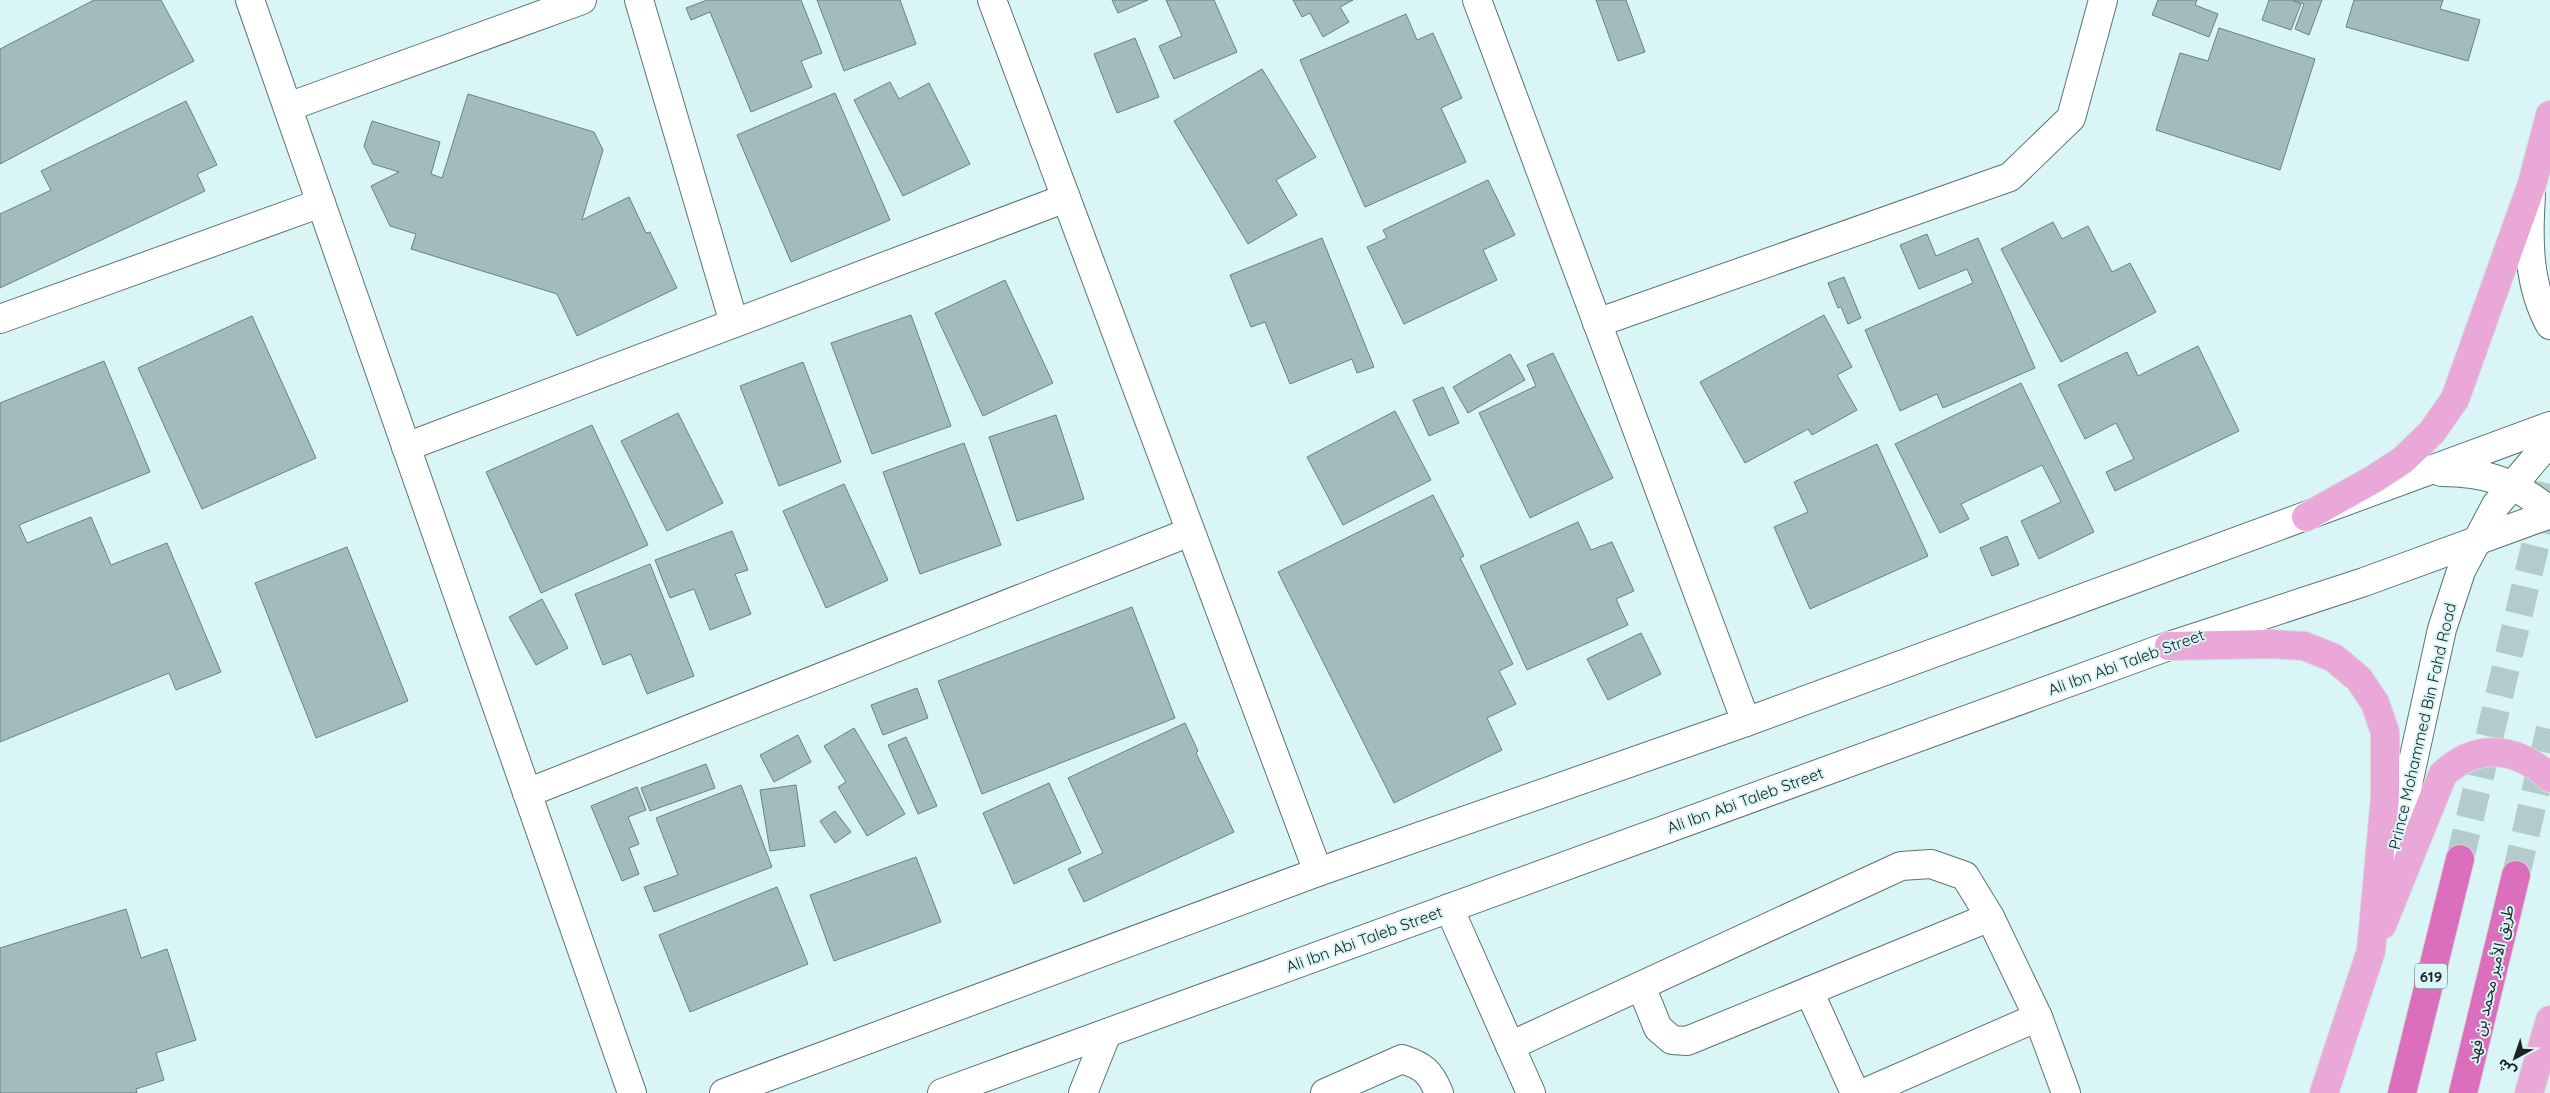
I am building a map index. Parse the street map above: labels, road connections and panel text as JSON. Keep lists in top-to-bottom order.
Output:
{
  "streets": {
    "highway": ["619", "طريق الأمير محمد بن فهد"],
    "main road": ["Prince Mohammed Bin Fahd Road"],
    "street": ["Ali Ibn Abi Taleb Street"]
  },
  "crossings": [
    ["Ali Ibn Abi Taleb Street", "Prince Mohammed Bin Fahd Road"]
  ],
  "north": "bottom left"
}
